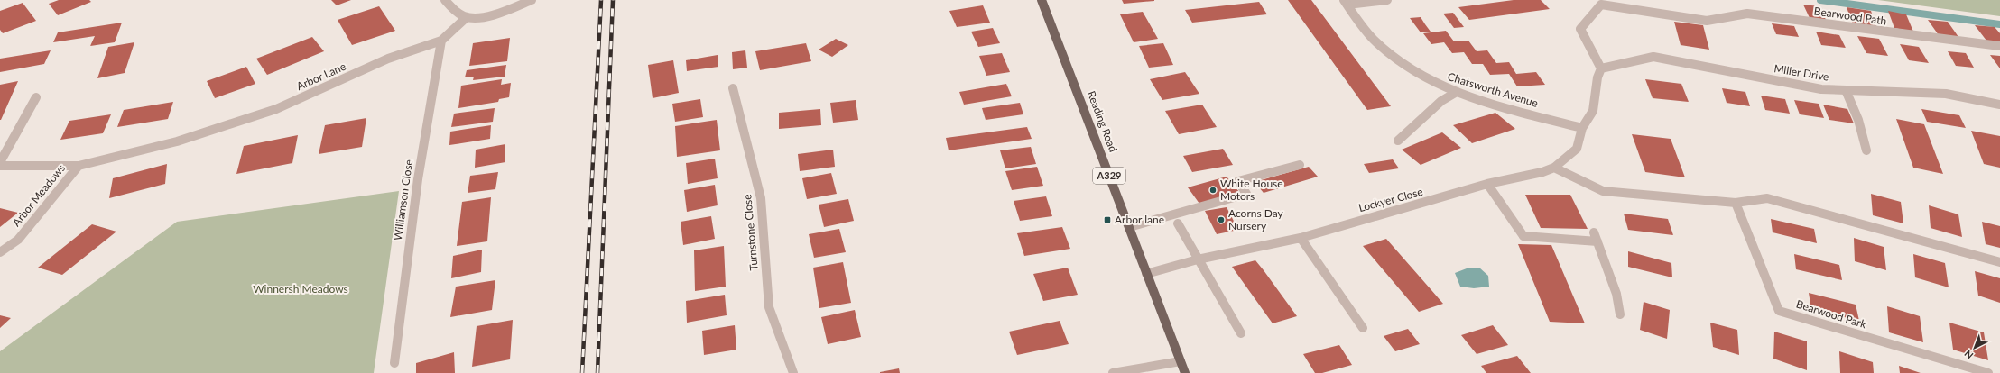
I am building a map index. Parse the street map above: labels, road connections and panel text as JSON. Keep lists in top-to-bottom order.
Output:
{
  "streets": {
    "main road": ["Reading Road", "A329"],
    "street": [
      "Bearwood Path",
      "Miller Drive",
      "Arbor Lane",
      "Chatsworth Avenue",
      "Arbor Meadows",
      "Williamson Close",
      "Lockyer Close",
      "Turnstone Close",
      "Bearwood Park"
    ]
  },
  "crossings": [
    ["Bearwood Path", "Miller Drive"],
    ["Arbor Lane", "Arbor Meadows"],
    ["Arbor Lane", "Williamson Close"],
    ["Chatsworth Avenue", "Lockyer Close"],
    ["Reading Road", "Lockyer Close"]
  ],
  "parks": ["Winnersh Meadows"],
  "places": {
    "other": ["White House Motors", "Acorns Day Nursery"],
    "transit": ["Arbor lane"]
  },
  "north": "bottom left"
}
